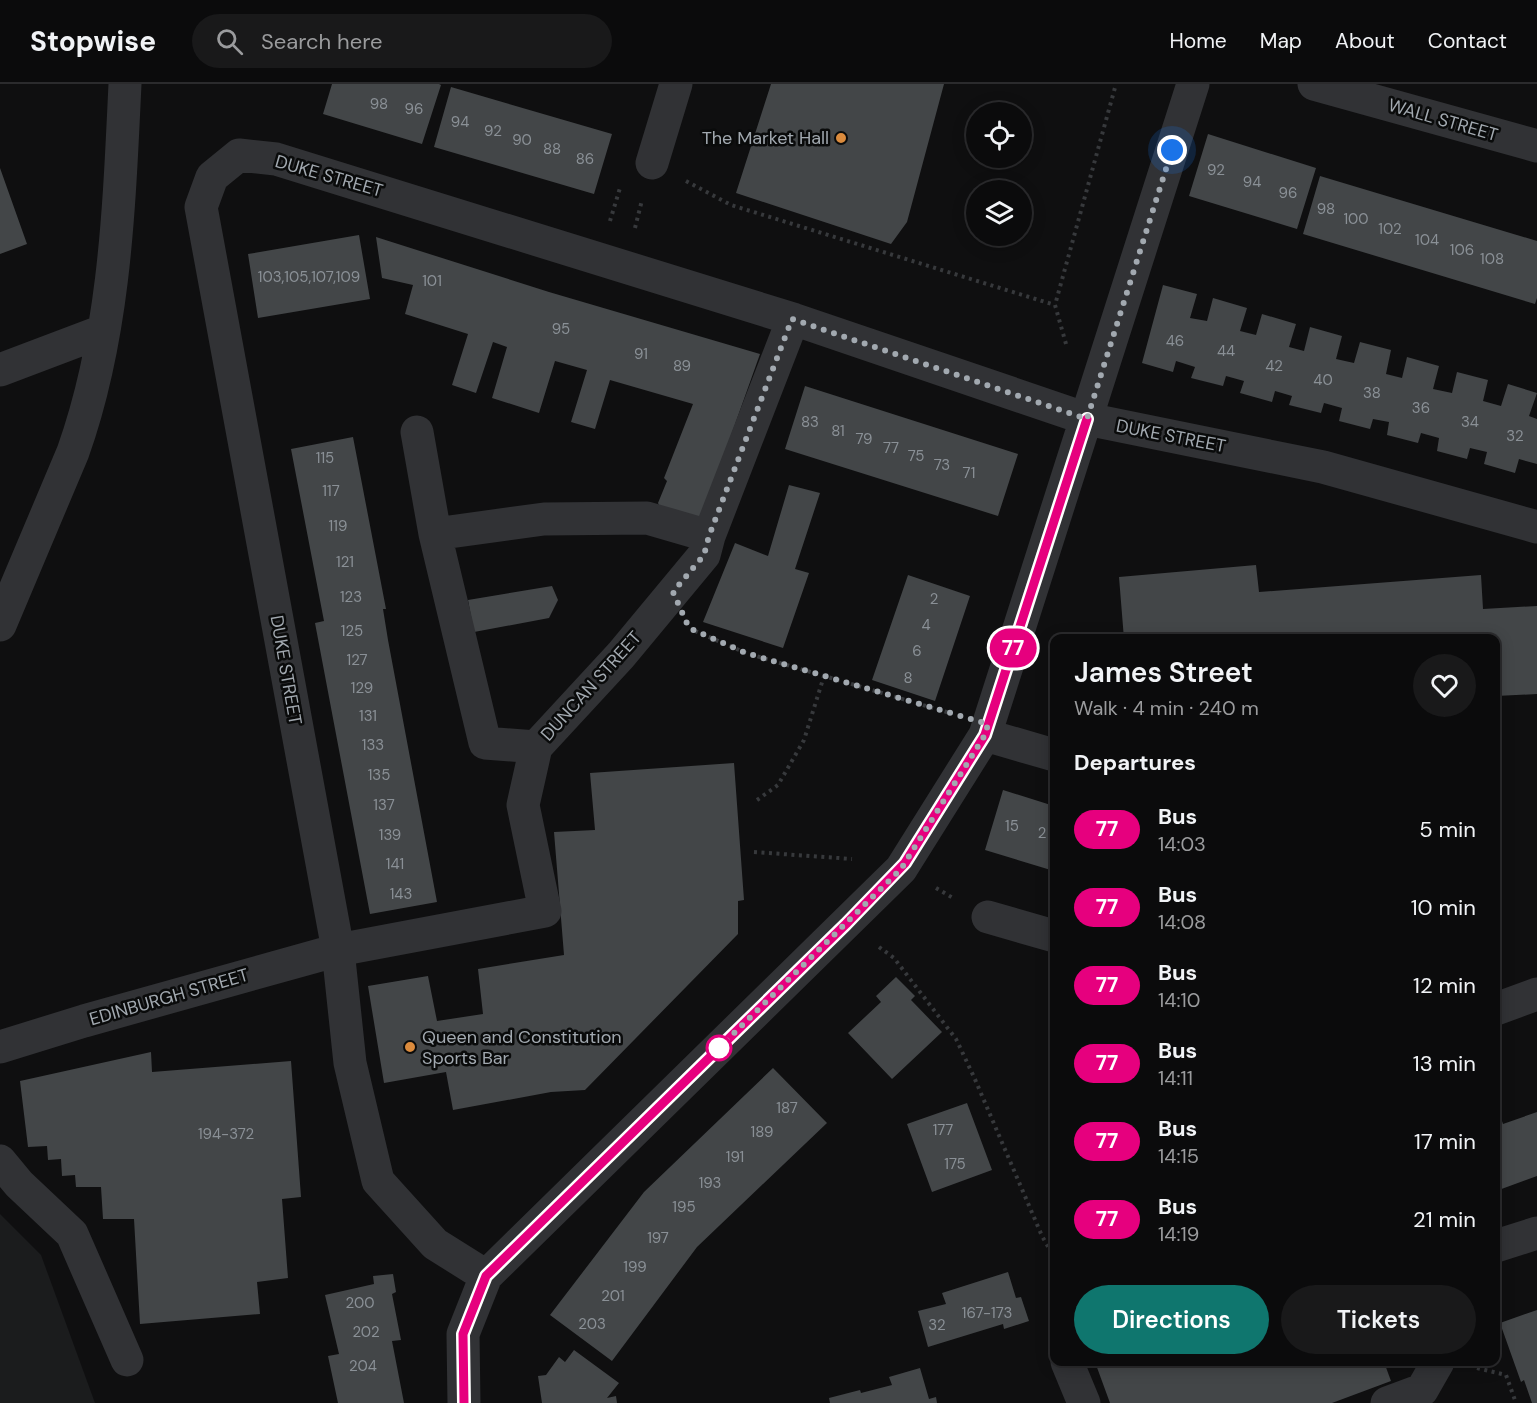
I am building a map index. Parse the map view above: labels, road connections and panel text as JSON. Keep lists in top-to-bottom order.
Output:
{
  "streets": {
    "street": [
      "WALL STREET",
      "DUKE STREET",
      "DUNCAN STREET",
      "EDINBURGH STREET"
    ]
  },
  "crossings": [
    ["DUKE STREET", "DUNCAN STREET"],
    ["DUKE STREET", "EDINBURGH STREET"],
    ["DUNCAN STREET", "EDINBURGH STREET"]
  ],
  "places": ["The Market Hall", "Queen and Constitution Sports Bar"],
  "lines": ["bus line 77"],
  "house_numbers": [
    "98",
    "96",
    "94",
    "92",
    "90",
    "88",
    "86",
    "92",
    "94",
    "96",
    "98",
    "100",
    "102",
    "104",
    "106",
    "108",
    "103,105,107,109",
    "101",
    "95",
    "46",
    "44",
    "91",
    "89",
    "42",
    "40",
    "38",
    "36",
    "83",
    "34",
    "81",
    "32",
    "79",
    "77",
    "75",
    "115",
    "73",
    "71",
    "117",
    "119",
    "121",
    "123",
    "2",
    "4",
    "125",
    "6",
    "127",
    "8",
    "129",
    "131",
    "133",
    "135",
    "137",
    "15",
    "2",
    "139",
    "141",
    "143",
    "187",
    "177",
    "189",
    "194-372",
    "191",
    "175",
    "193",
    "195",
    "197",
    "199",
    "201",
    "200",
    "167-173",
    "203",
    "32",
    "202",
    "204"
  ],
  "page": {
    "header": "Stopwise",
    "search": "Search here",
    "nav": [
      "Home",
      "Map",
      "About",
      "Contact"
    ],
    "on_map": "77",
    "heading": [
      ["James Street", "Walk · 4 min · 240 m"],
      "Departures"
    ],
    "list": [
      {
        "mark": "77",
        "name": "Bus",
        "note": "14:03",
        "value": "5 min"
      },
      {
        "mark": "77",
        "name": "Bus",
        "note": "14:08",
        "value": "10 min"
      },
      {
        "mark": "77",
        "name": "Bus",
        "note": "14:10",
        "value": "12 min"
      },
      {
        "mark": "77",
        "name": "Bus",
        "note": "14:11",
        "value": "13 min"
      },
      {
        "mark": "77",
        "name": "Bus",
        "note": "14:15",
        "value": "17 min"
      },
      {
        "mark": "77",
        "name": "Bus",
        "note": "14:19",
        "value": "21 min"
      }
    ],
    "buttons": ["Directions", "Tickets"]
  }
}
